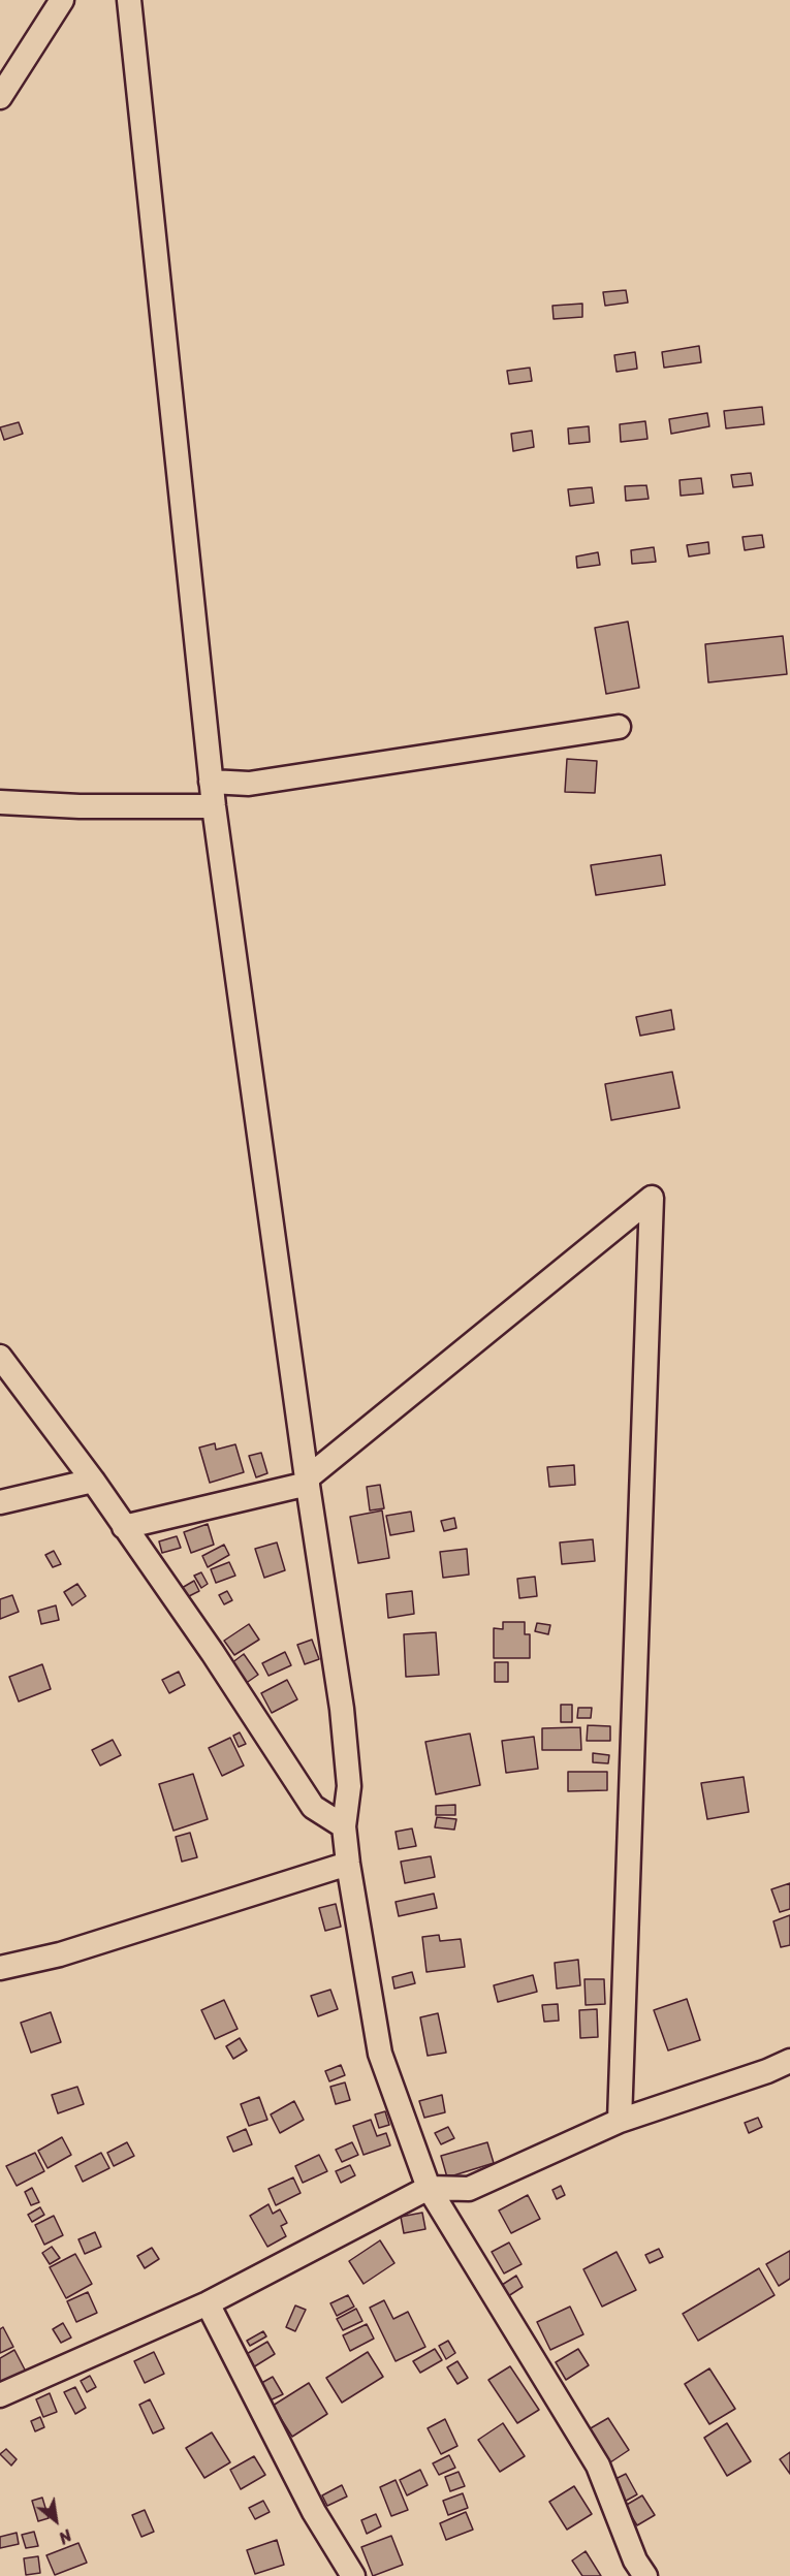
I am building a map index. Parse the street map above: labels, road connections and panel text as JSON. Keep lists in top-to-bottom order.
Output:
{
  "north": "bottom right"
}
